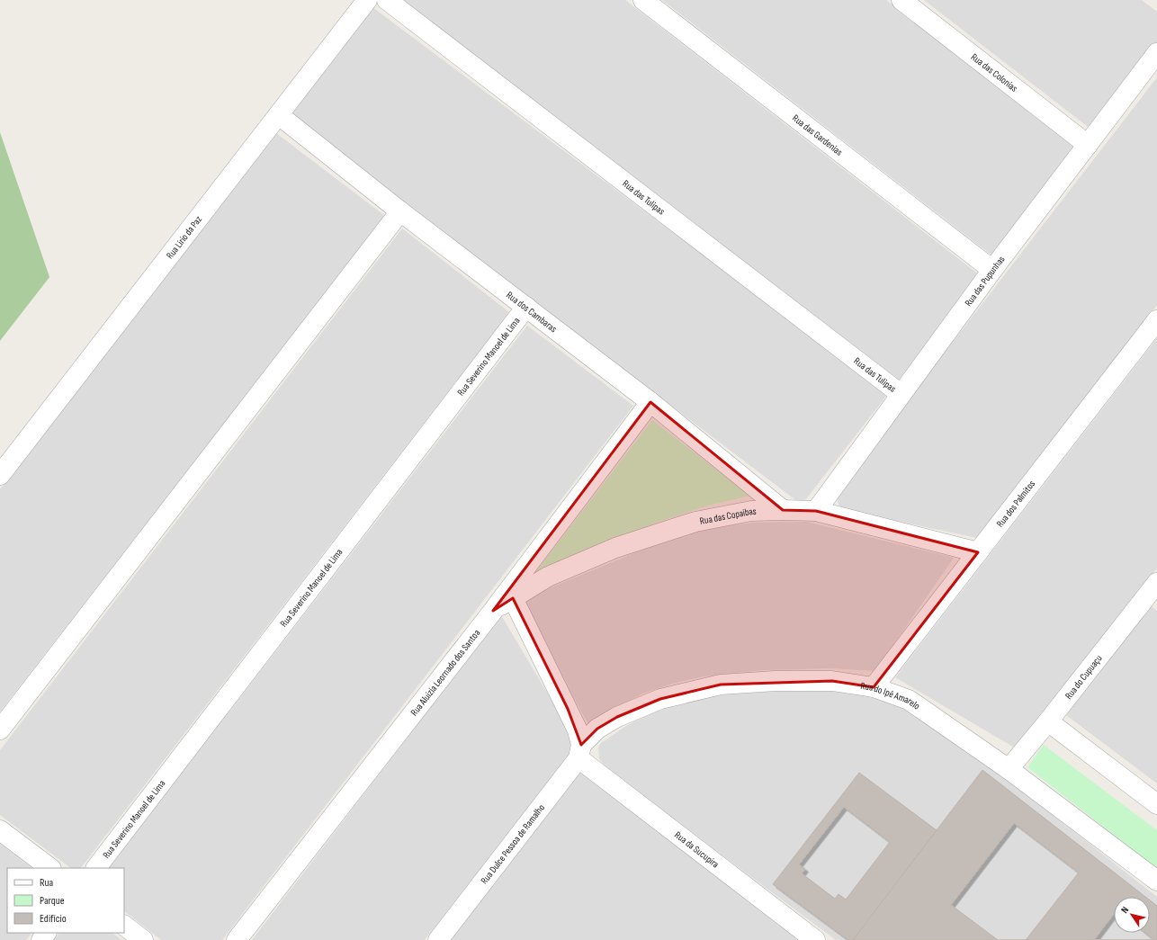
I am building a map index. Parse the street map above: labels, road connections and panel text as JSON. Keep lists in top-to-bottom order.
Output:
{
  "streets": {
    "street": [
      "Rua das Colonias",
      "Rua das Gardenias",
      "Rua das Tulipas",
      "Rua Lirio da Paz",
      "Rua das Pupunhas",
      "Rua dos Cambaras",
      "Rua Severino Manoel de Lima",
      "Rua dos Palmitos",
      "Rua das Copaibas",
      "Rua Aluizia Leornado dos Santoa",
      "Rua do Cupuaçu",
      "Rua do Ipê Amarelo",
      "Rua Dulce Pessoa de Ramalho",
      "Rua da Sucupira"
    ]
  },
  "crossings": [
    ["Rua das Colonias", "Rua das Pupunhas"],
    ["Rua das Gardenias", "Rua das Pupunhas"],
    ["Rua das Tulipas", "Rua das Pupunhas"],
    ["Rua Lirio da Paz", "Rua dos Cambaras"],
    ["Rua das Pupunhas", "Rua das Copaibas"],
    ["Rua dos Cambaras", "Rua Severino Manoel de Lima"],
    ["Rua dos Cambaras", "Rua das Copaibas"],
    ["Rua dos Cambaras", "Rua Aluizia Leornado dos Santoa"],
    ["Rua dos Palmitos", "Rua das Copaibas"],
    ["Rua dos Palmitos", "Rua do Ipê Amarelo"],
    ["Rua das Copaibas", "Rua Aluizia Leornado dos Santoa"],
    ["Rua do Cupuaçu", "Rua do Ipê Amarelo"],
    ["Rua do Ipê Amarelo", "Rua Dulce Pessoa de Ramalho"],
    ["Rua do Ipê Amarelo", "Rua da Sucupira"],
    ["Rua Dulce Pessoa de Ramalho", "Rua da Sucupira"]
  ],
  "legend": ["Rua", "Parque", "Edifício"],
  "north": "top left"
}
